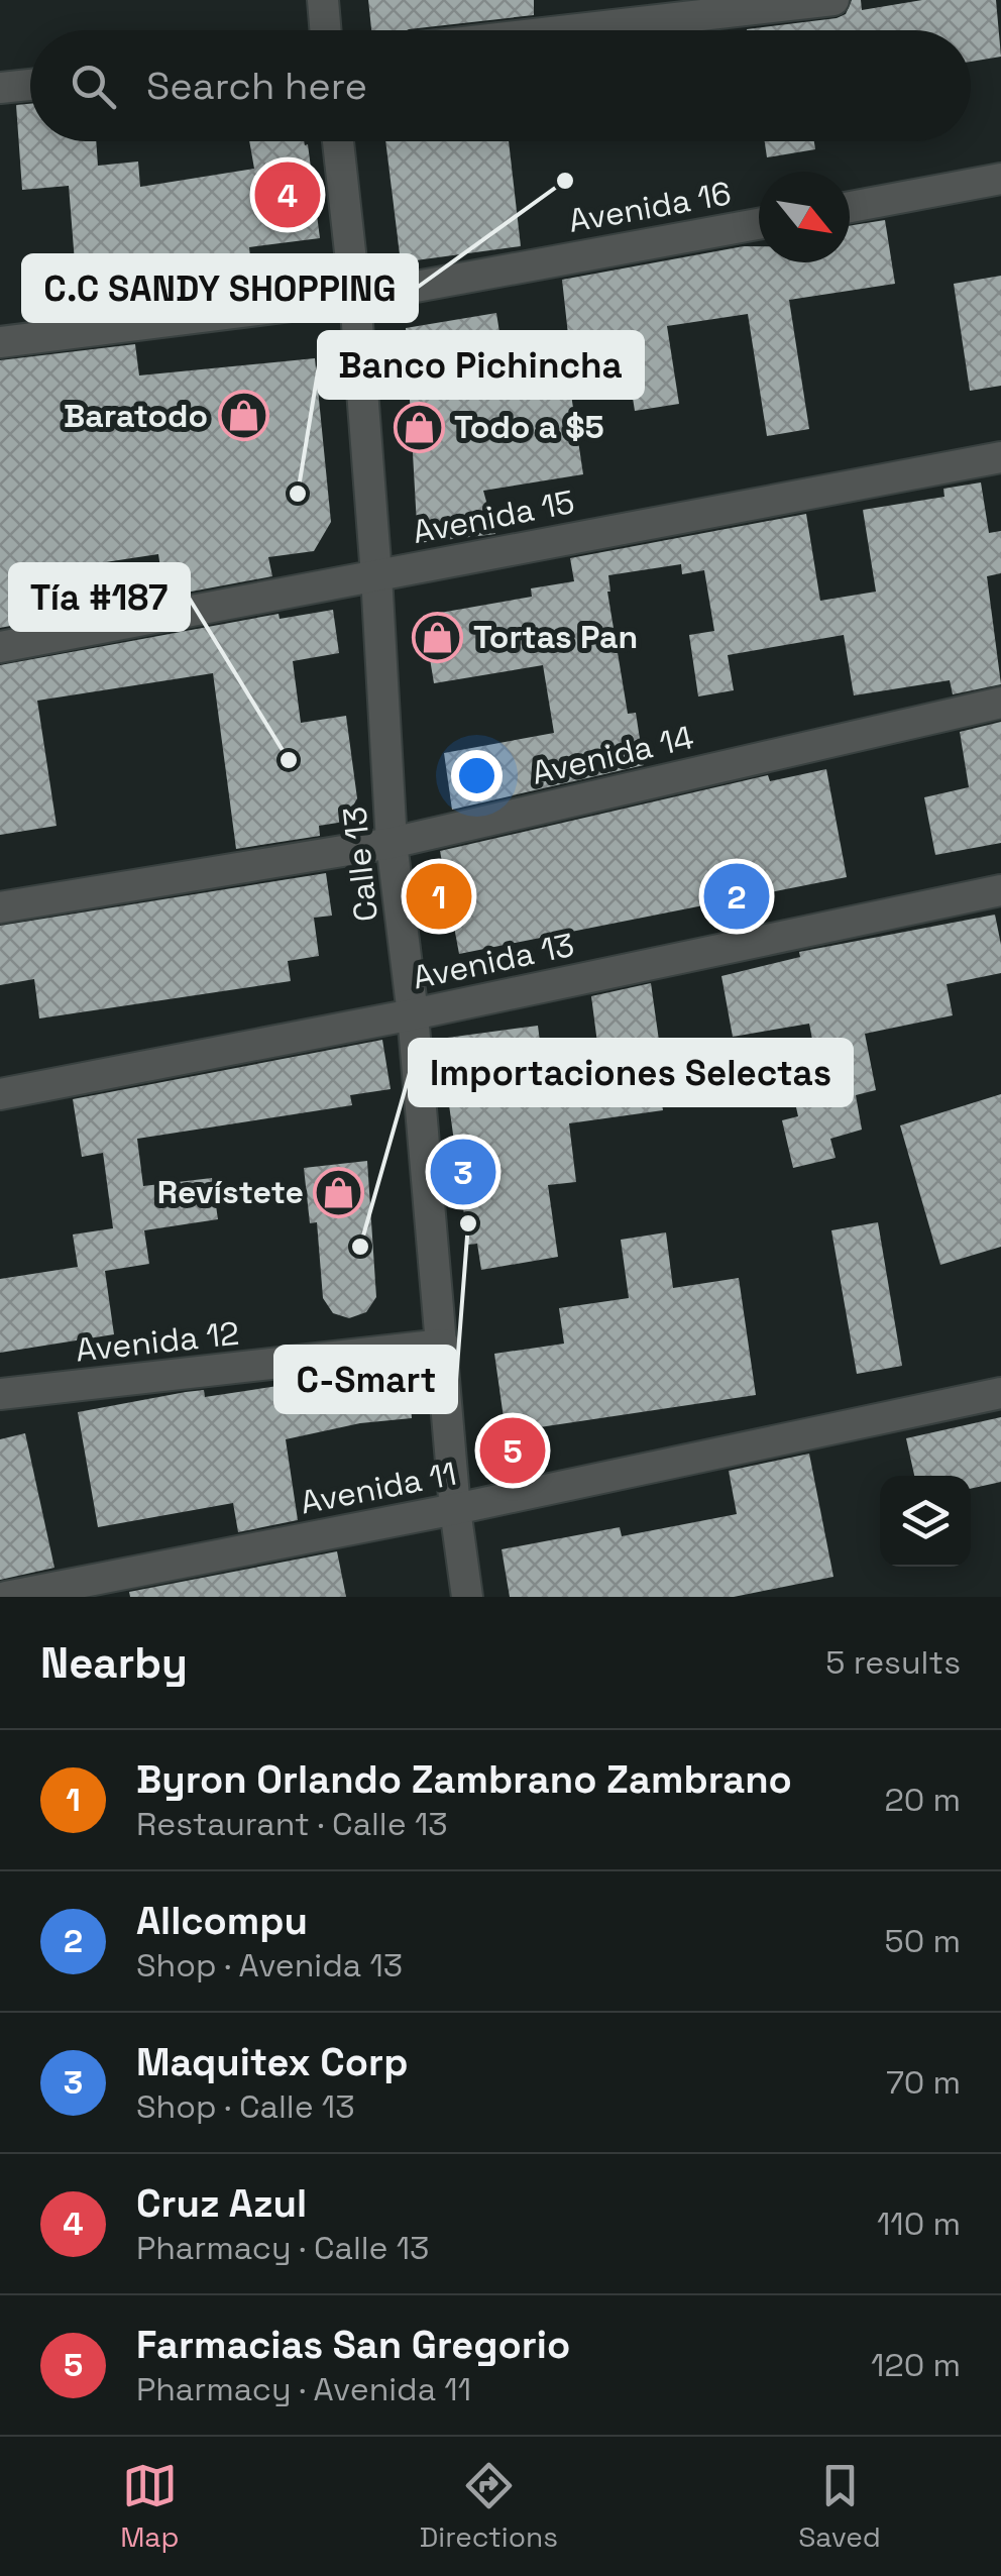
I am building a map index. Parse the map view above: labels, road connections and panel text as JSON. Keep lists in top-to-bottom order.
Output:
{
  "streets": {
    "street": [
      "Avenida 16",
      "Avenida 15",
      "Avenida 14",
      "Calle 13",
      "Avenida 13",
      "Avenida 12",
      "Avenida 11"
    ]
  },
  "crossings": [
    ["Avenida 16", "Calle 13"],
    ["Avenida 15", "Calle 13"],
    ["Avenida 14", "Calle 13"],
    ["Calle 13", "Avenida 13"],
    ["Calle 13", "Avenida 12"],
    ["Calle 13", "Avenida 11"]
  ],
  "places": {
    "other": [
      "C.C SANDY SHOPPING",
      "Banco Pichincha",
      "Tía #187",
      "C-Smart",
      "Importaciones Selectas"
    ],
    "shop": [
      "Baratodo",
      "Todo a $5",
      "Tortas Pan",
      "Revístete"
    ]
  },
  "north": "bottom right",
  "page": {
    "search": "Search here",
    "pins": [
      "4",
      "1",
      "2",
      "3",
      "5"
    ],
    "heading": ["Nearby", "5 results"],
    "list": [
      {
        "mark": "1",
        "name": "Byron Orlando Zambrano Zambrano",
        "note": "Restaurant · Calle 13",
        "value": "20 m"
      },
      {
        "mark": "2",
        "name": "Allcompu",
        "note": "Shop · Avenida 13",
        "value": "50 m"
      },
      {
        "mark": "3",
        "name": "Maquitex Corp",
        "note": "Shop · Calle 13",
        "value": "70 m"
      },
      {
        "mark": "4",
        "name": "Cruz Azul",
        "note": "Pharmacy · Calle 13",
        "value": "110 m"
      },
      {
        "mark": "5",
        "name": "Farmacias San Gregorio",
        "note": "Pharmacy · Avenida 11",
        "value": "120 m"
      }
    ],
    "nav": ["Map", "Directions", "Saved"]
  }
}
